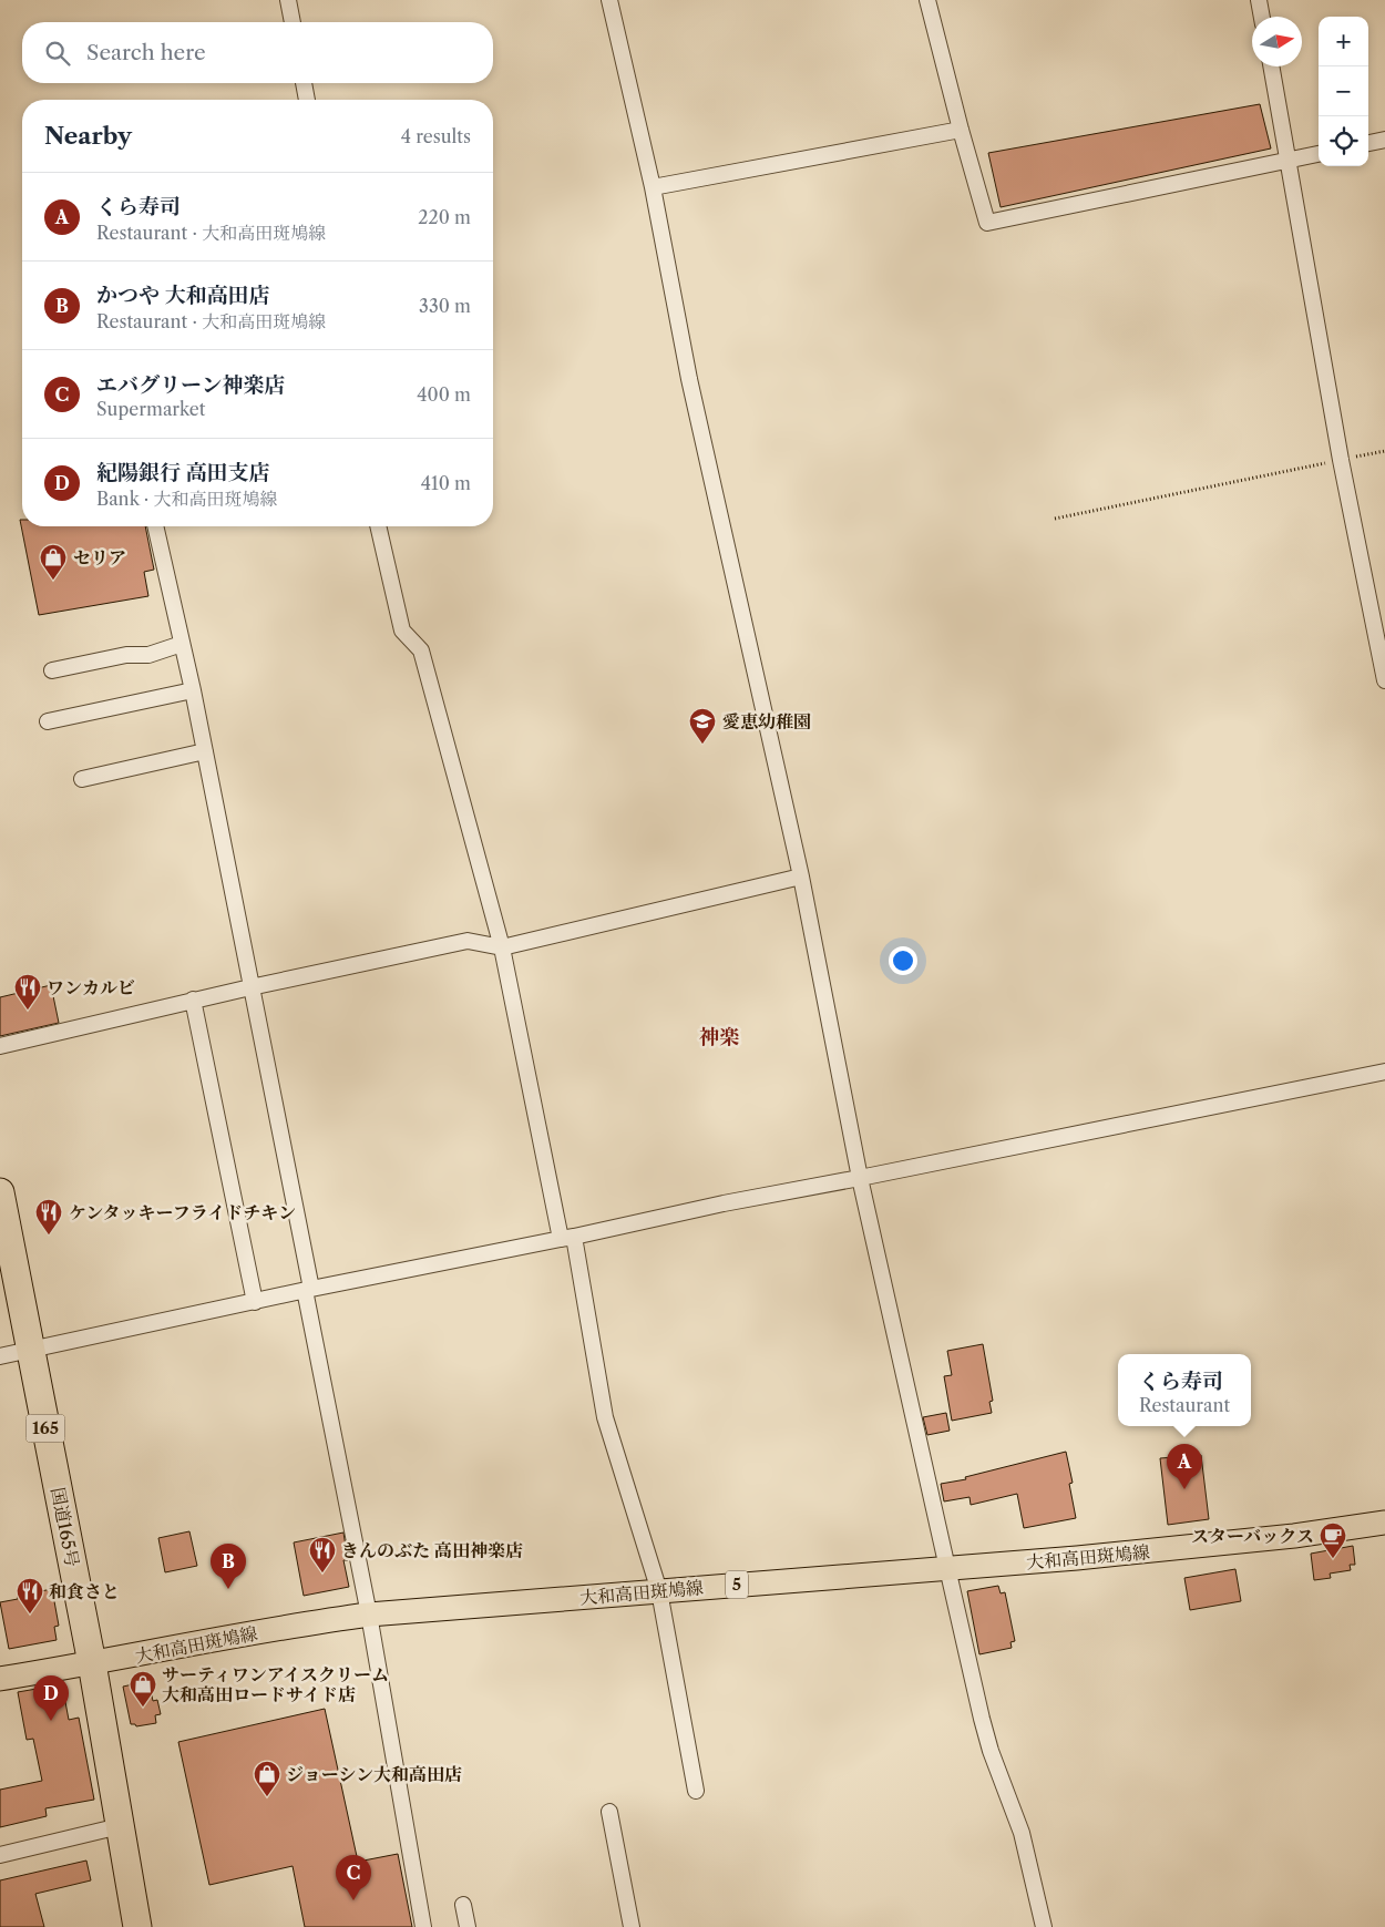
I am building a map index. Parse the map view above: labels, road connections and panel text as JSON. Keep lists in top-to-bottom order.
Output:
{
  "streets": {
    "highway": ["165", "国道165号"],
    "main road": ["大和高田斑鳩線", "5"]
  },
  "crossings": [
    ["国道165号", "大和高田斑鳩線"]
  ],
  "districts": ["神楽"],
  "places": {
    "shop": ["セリア", "サーティワンアイスクリーム 大和高田ロードサイド店", "ジョーシン大和高田店"],
    "school or university": ["愛恵幼稚園"],
    "restaurant": [
      "ワンカルビ",
      "ケンタッキーフライドチキン",
      "きんのぶた 高田神楽店",
      "和食さと"
    ],
    "cafe": ["スターバックス"]
  },
  "north": "right",
  "page": {
    "map_buttons": ["+", "−"],
    "search": "Search here",
    "heading": ["Nearby", "4 results"],
    "list": [
      {
        "mark": "A",
        "name": "くら寿司",
        "note": "Restaurant · 大和高田斑鳩線",
        "value": "220 m"
      },
      {
        "mark": "B",
        "name": "かつや 大和高田店",
        "note": "Restaurant · 大和高田斑鳩線",
        "value": "330 m"
      },
      {
        "mark": "C",
        "name": "エバグリーン神楽店",
        "note": "Supermarket",
        "value": "400 m"
      },
      {
        "mark": "D",
        "name": "紀陽銀行 高田支店",
        "note": "Bank · 大和高田斑鳩線",
        "value": "410 m"
      }
    ],
    "popup": ["くら寿司", "Restaurant"],
    "pins": [
      "A",
      "B",
      "D",
      "C"
    ]
  }
}
